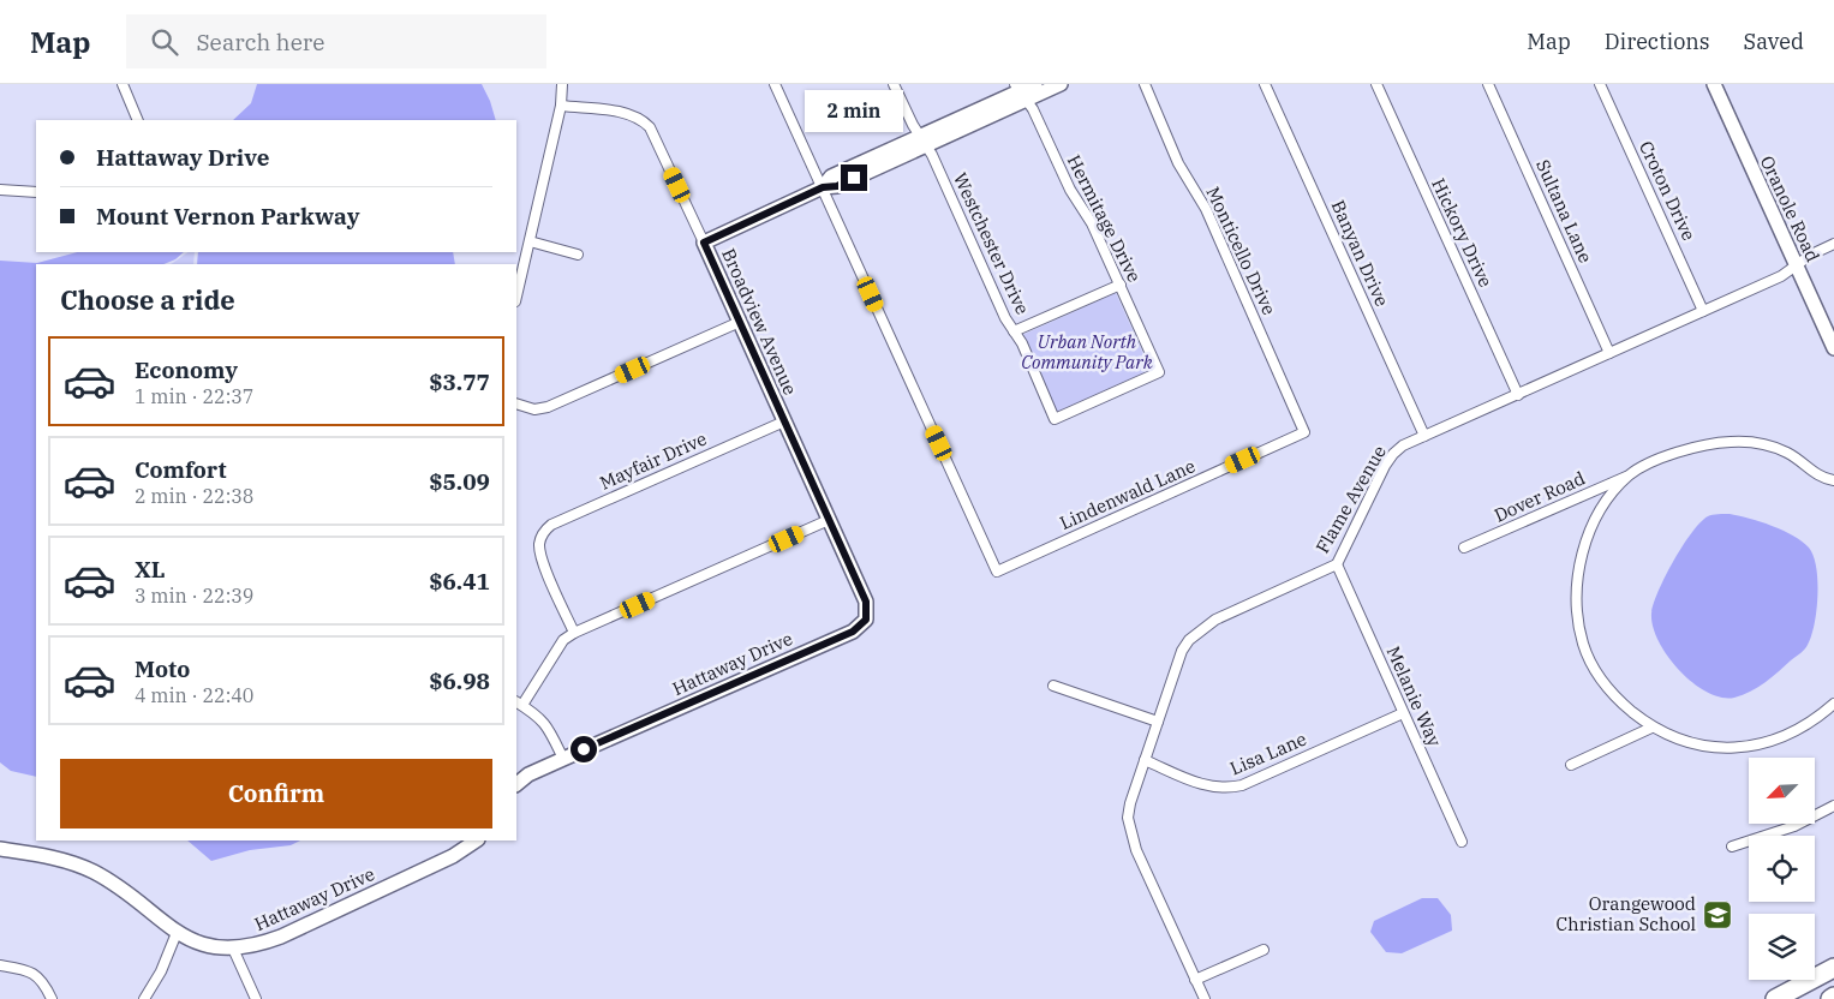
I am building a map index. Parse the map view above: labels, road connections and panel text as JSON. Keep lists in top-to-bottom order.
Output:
{
  "streets": {
    "street": [
      "Croton Drive",
      "Oranole Road",
      "Sultana Lane",
      "Hermitage Drive",
      "Hickory Drive",
      "Westchester Drive",
      "Monticello Drive",
      "Banyan Drive",
      "Broadview Avenue",
      "Mayfair Drive",
      "Lindenwald Lane",
      "Dover Road",
      "Flame Avenue",
      "Hattaway Drive",
      "Melanie Way",
      "Lisa Lane"
    ]
  },
  "crossings": [
    ["Croton Drive", "Flame Avenue"],
    ["Oranole Road", "Flame Avenue"],
    ["Sultana Lane", "Flame Avenue"],
    ["Hermitage Drive", "Westchester Drive"],
    ["Hickory Drive", "Flame Avenue"],
    ["Monticello Drive", "Lindenwald Lane"],
    ["Banyan Drive", "Flame Avenue"],
    ["Broadview Avenue", "Mayfair Drive"],
    ["Broadview Avenue", "Hattaway Drive"],
    ["Flame Avenue", "Melanie Way"],
    ["Flame Avenue", "Lisa Lane"],
    ["Melanie Way", "Lisa Lane"]
  ],
  "parks": ["Urban North Community Park"],
  "places": {
    "school or university": ["Orangewood Christian School"]
  },
  "north": "bottom left",
  "page": {
    "header": "Map",
    "search": "Search here",
    "nav": ["Map", "Directions", "Saved"],
    "bubble": "2 min",
    "banner": ["Hattaway Drive", "Mount Vernon Parkway"],
    "heading": "Choose a ride",
    "list": [
      {
        "name": "Economy",
        "note": "1 min · 22:37",
        "value": "$3.77"
      },
      {
        "name": "Comfort",
        "note": "2 min · 22:38",
        "value": "$5.09"
      },
      {
        "name": "XL",
        "note": "3 min · 22:39",
        "value": "$6.41"
      },
      {
        "name": "Moto",
        "note": "4 min · 22:40",
        "value": "$6.98"
      }
    ],
    "buttons": "Confirm"
  }
}
